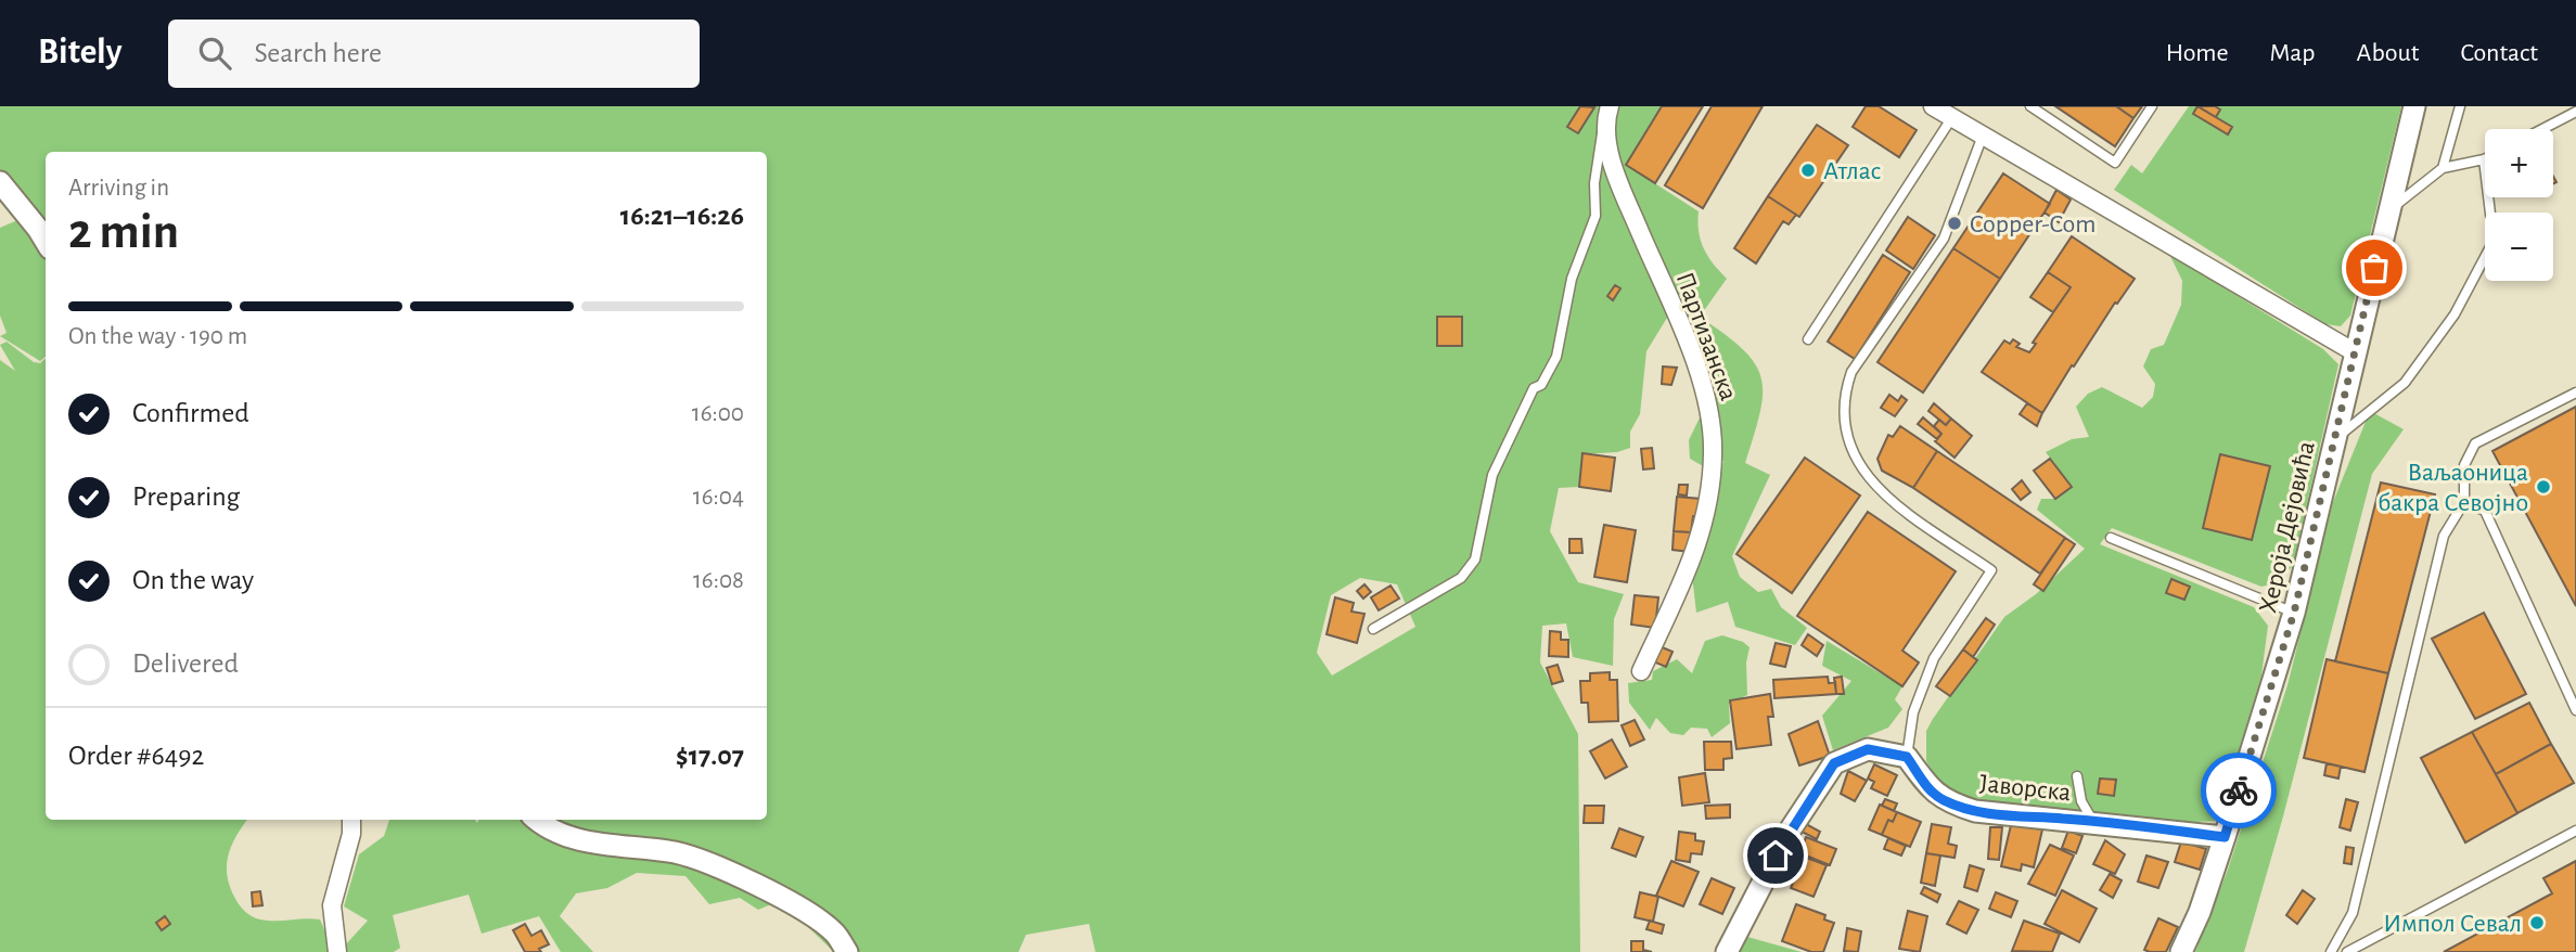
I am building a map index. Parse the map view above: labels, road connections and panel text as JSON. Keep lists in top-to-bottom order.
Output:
{
  "streets": {
    "street": ["Партизанска", "Хероја Дејовића", "Јаворска"]
  },
  "crossings": [
    ["Хероја Дејовића", "Јаворска"]
  ],
  "places": [
    "Атлас",
    "Copper-Com",
    "Ваљаоница бакра Севојно",
    "Импол Севал"
  ],
  "page": {
    "header": "Bitely",
    "search": "Search here",
    "nav": [
      "Home",
      "Map",
      "About",
      "Contact"
    ],
    "map_buttons": ["+", "−"],
    "heading": ["2 min", "Arriving in", "16:21–16:26"],
    "panel": ["Order #6492", "$17.07"],
    "bar": "On the way · 190 m",
    "list": [
      ["Confirmed", "16:00"],
      ["Preparing", "16:04"],
      ["On the way", "16:08"],
      "Delivered"
    ]
  }
}
